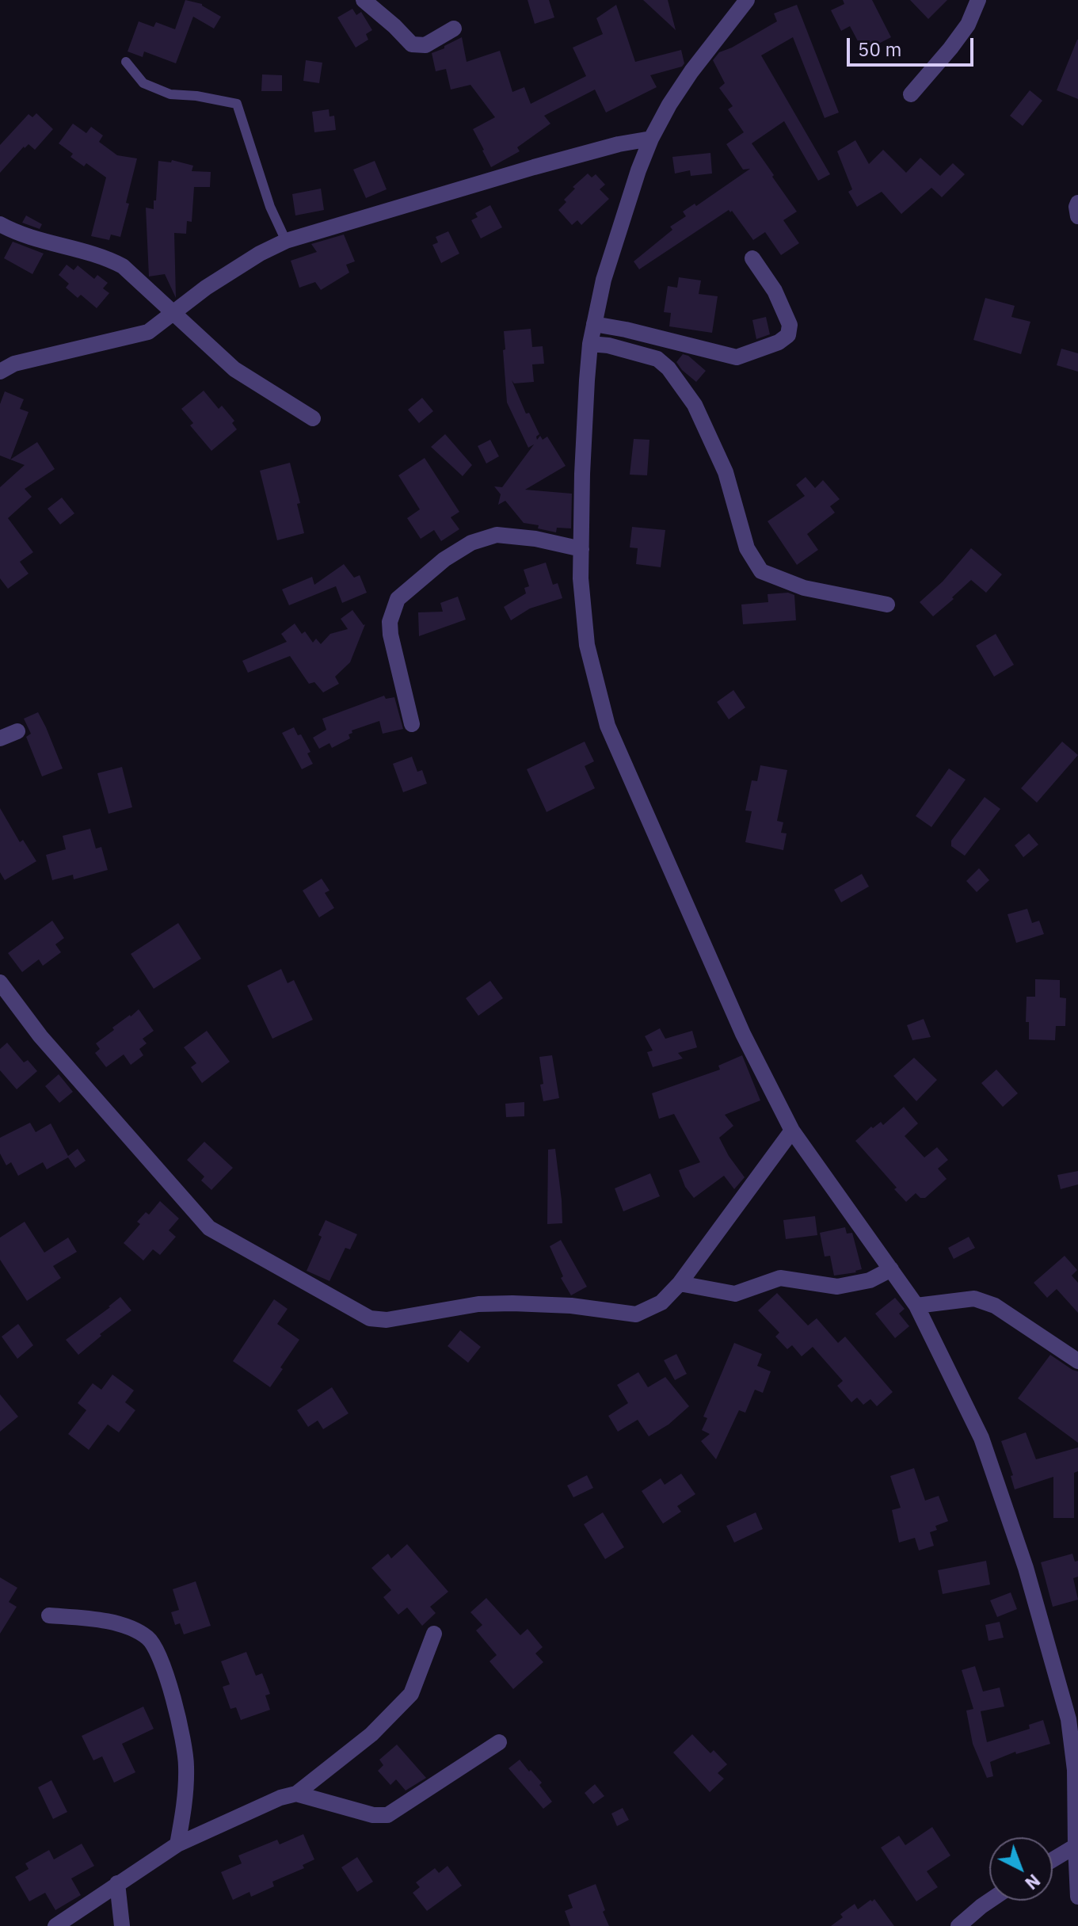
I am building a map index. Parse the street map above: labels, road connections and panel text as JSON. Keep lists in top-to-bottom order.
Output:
{
  "scale_bar": "50 m",
  "north": "bottom right"
}
